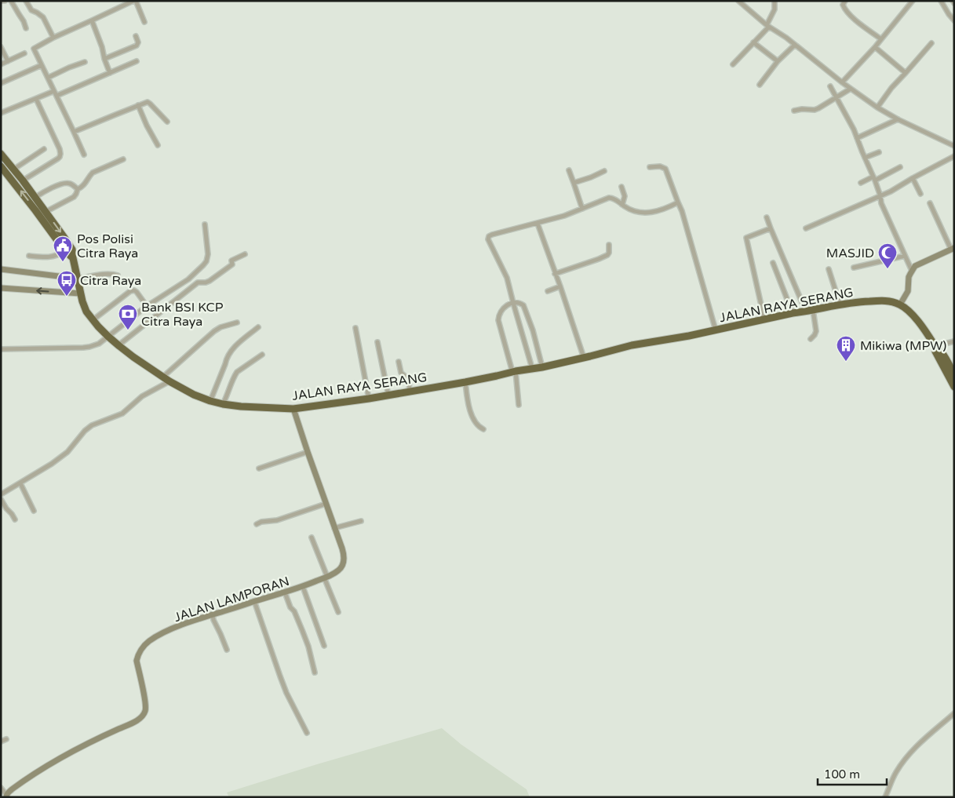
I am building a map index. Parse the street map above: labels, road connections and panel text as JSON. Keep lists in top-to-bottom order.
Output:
{
  "streets": {
    "highway": ["JALAN RAYA SERANG"],
    "street": ["JALAN LAMPORAN"]
  },
  "crossings": [
    ["JALAN RAYA SERANG", "JALAN LAMPORAN"]
  ],
  "places": {
    "public building": ["Pos Polisi Citra Raya"],
    "mosque": ["MASJID"],
    "bus stop": ["Citra Raya"],
    "bank": ["Bank BSI KCP Citra Raya"],
    "building": ["Mikiwa (MPW)"]
  },
  "scale_bar": "100 m"
}
